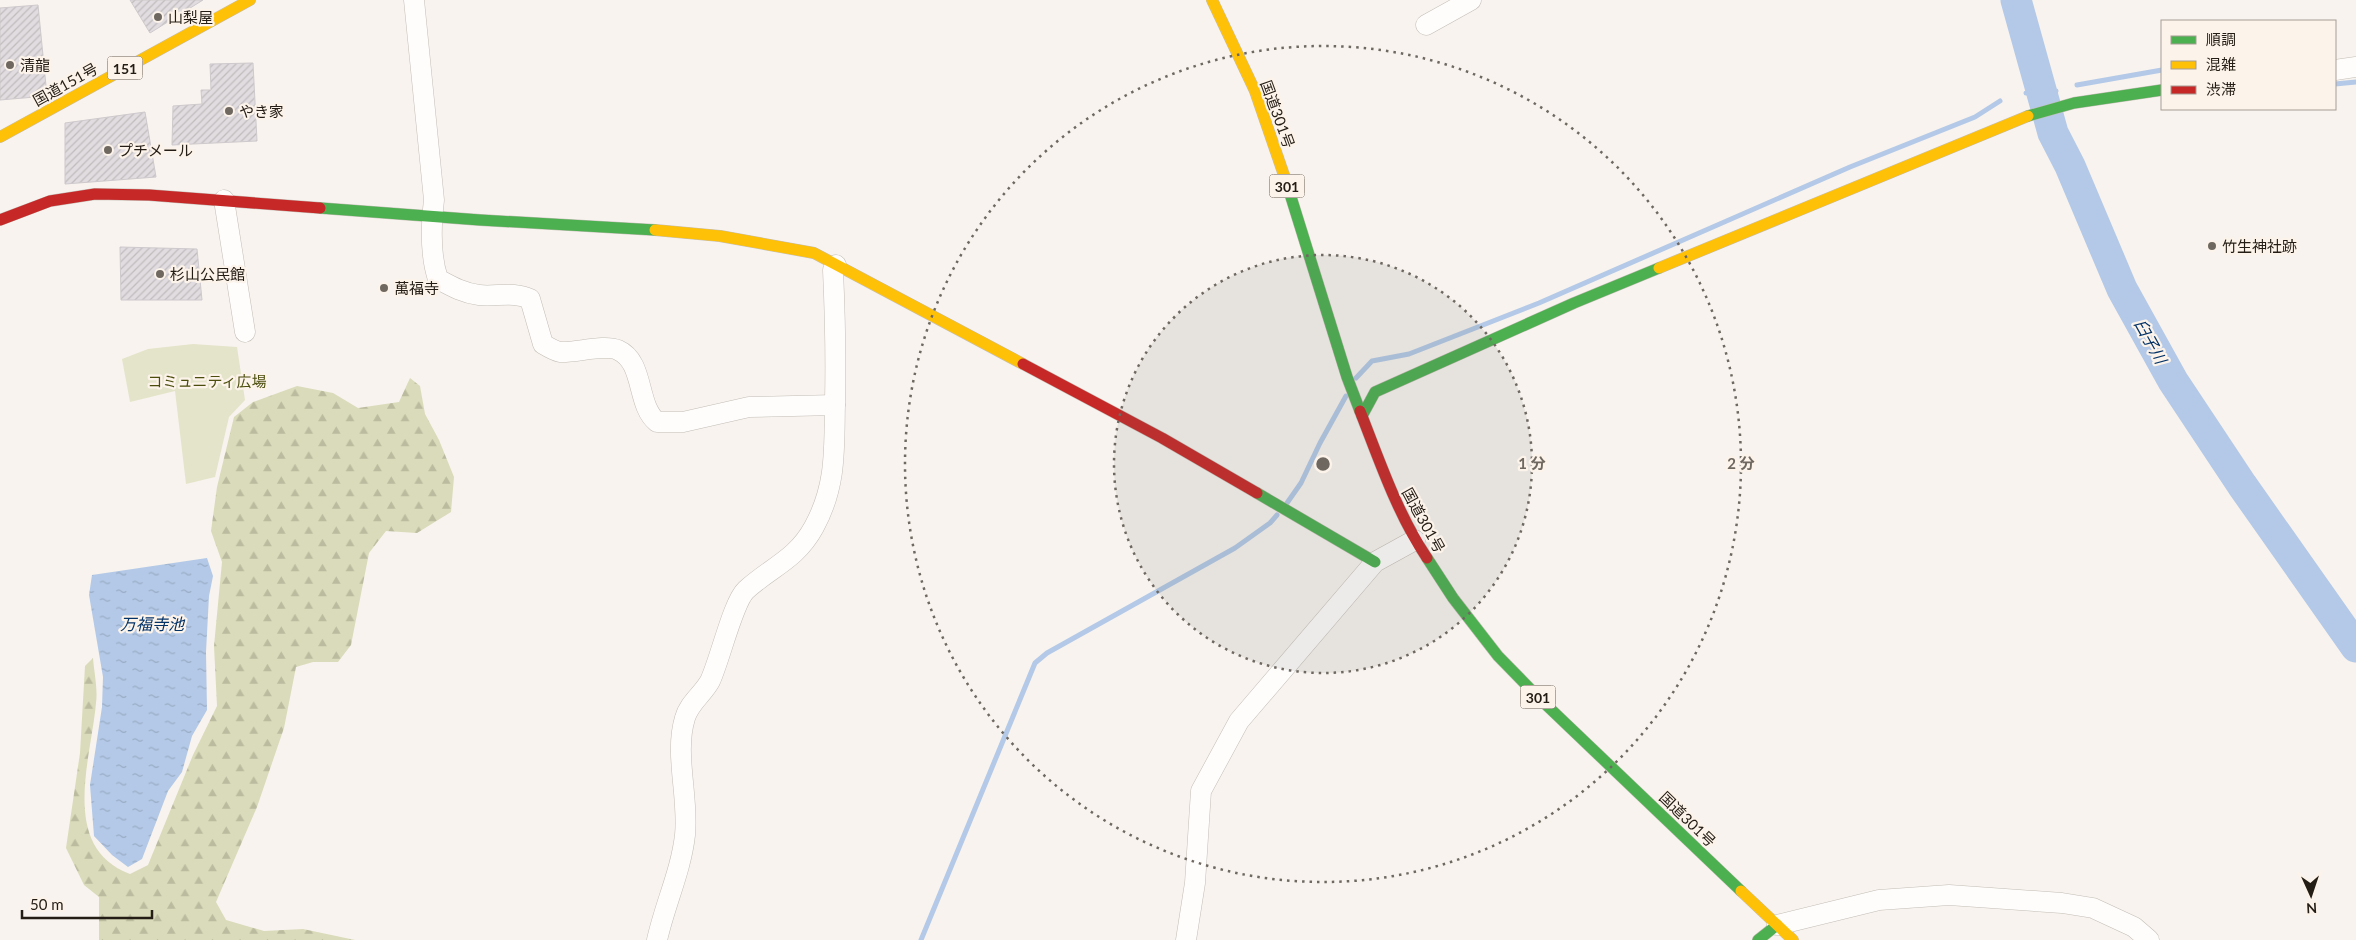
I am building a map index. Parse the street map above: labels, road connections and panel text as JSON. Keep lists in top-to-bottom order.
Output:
{
  "streets": {
    "main road": [
      "151",
      "国道151号",
      "国道301号",
      "301"
    ]
  },
  "water": ["臼子川", "万福寺池"],
  "parks": ["コミュニティ広場"],
  "places": [
    "山梨屋",
    "清龍",
    "やき家",
    "プチメール",
    "竹生神社跡",
    "杉山公民館",
    "萬福寺"
  ],
  "legend": ["順調", "混雑", "渋滞"],
  "scale_bar": "50 m",
  "north": "bottom",
  "rings": ["1 分", "2 分"]
}
